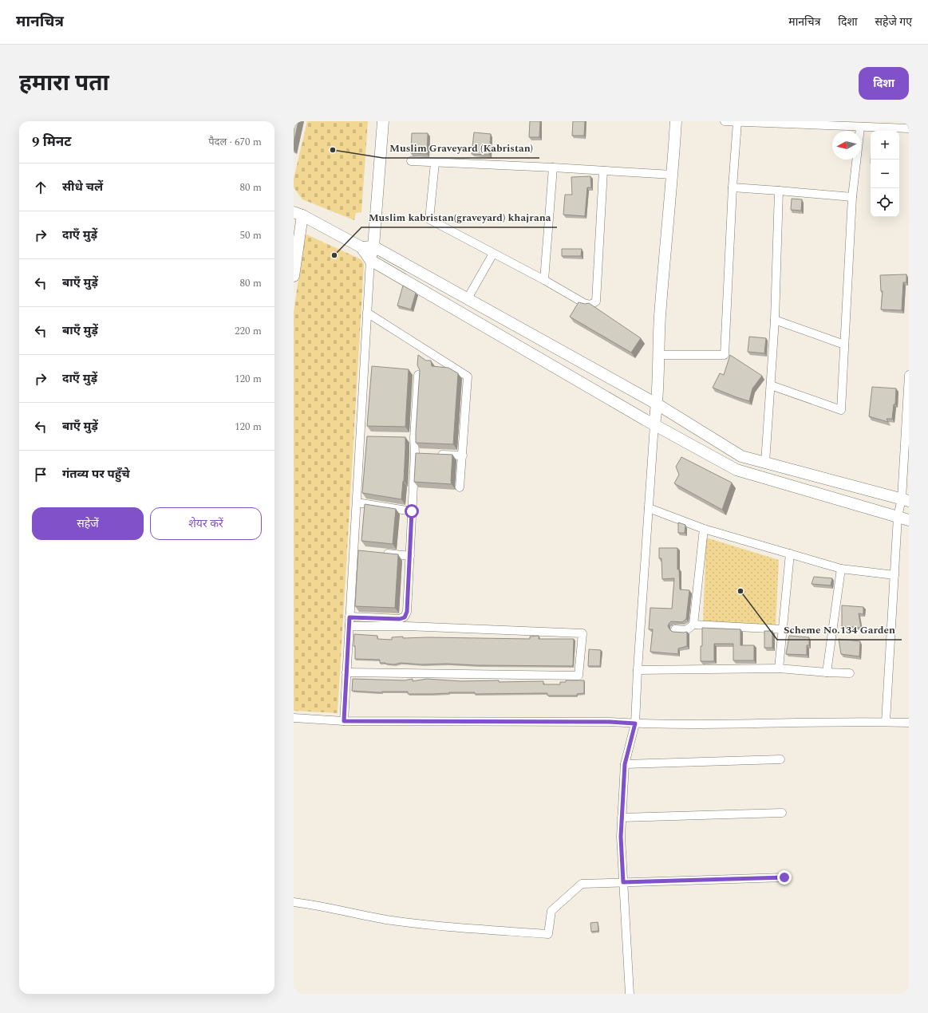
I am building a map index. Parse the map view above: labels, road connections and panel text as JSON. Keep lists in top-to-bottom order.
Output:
{
  "places": ["Muslim Graveyard (Kabristan)", "Muslim kabristan(graveyard) khajrana", "Scheme No.134 Garden"],
  "north": "left",
  "page": {
    "header": "मानचित्र",
    "nav": ["मानचित्र", "दिशा", "सहेजे गए"],
    "title": "हमारा पता",
    "buttons": [
      "दिशा",
      ["सहेजें", "शेयर करें"]
    ],
    "heading": ["9 मिनट", "पैदल · 670 m"],
    "map_buttons": ["+", "−"],
    "list": [
      ["सीधे चलें", "80 m"],
      ["दाएँ मुड़ें", "50 m"],
      ["बाएँ मुड़ें", "80 m"],
      ["बाएँ मुड़ें", "220 m"],
      ["दाएँ मुड़ें", "120 m"],
      ["बाएँ मुड़ें", "120 m"],
      "गंतव्य पर पहुँचे"
    ]
  }
}
